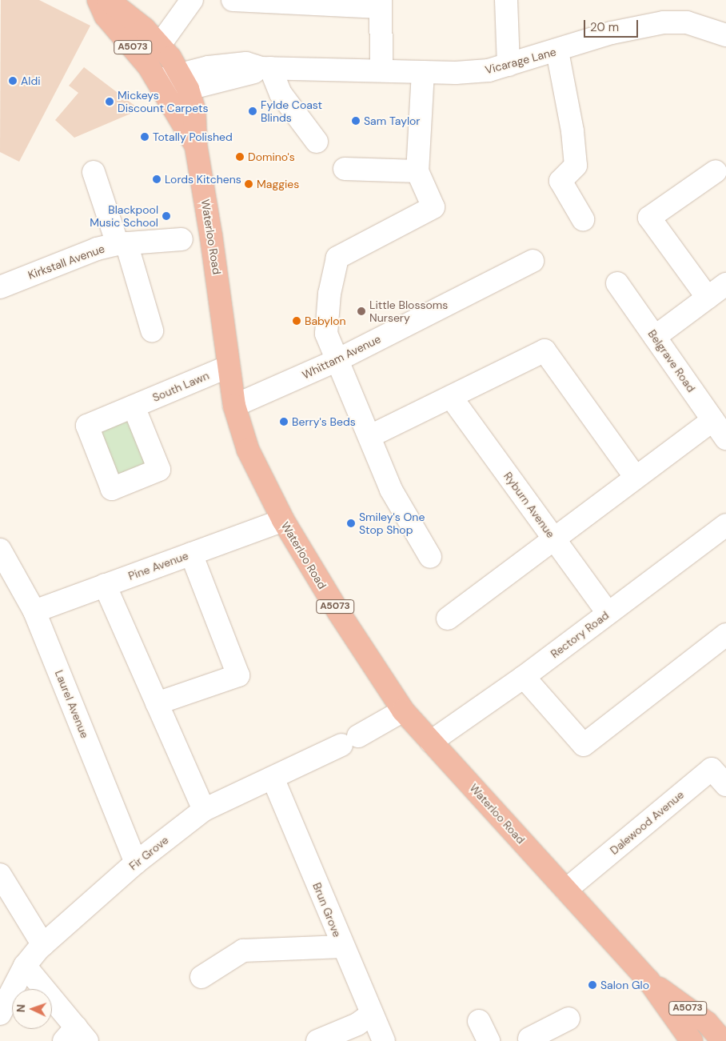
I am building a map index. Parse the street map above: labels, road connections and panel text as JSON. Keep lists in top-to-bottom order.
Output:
{
  "streets": {
    "highway": ["A5073", "Waterloo Road"],
    "street": [
      "Vicarage Lane",
      "Kirkstall Avenue",
      "Whittam Avenue",
      "Belgrave Road",
      "South Lawn",
      "Ryburn Avenue",
      "Pine Avenue",
      "Rectory Road",
      "Laurel Avenue",
      "Dalewood Avenue",
      "Fir Grove",
      "Brun Grove"
    ]
  },
  "crossings": [
    ["Vicarage Lane", "Waterloo Road"],
    ["Waterloo Road", "Whittam Avenue"],
    ["Waterloo Road", "South Lawn"],
    ["Waterloo Road", "Pine Avenue"],
    ["Waterloo Road", "Rectory Road"],
    ["Waterloo Road", "Dalewood Avenue"],
    ["Waterloo Road", "Fir Grove"],
    ["Ryburn Avenue", "Rectory Road"],
    ["Pine Avenue", "Laurel Avenue"],
    ["Laurel Avenue", "Fir Grove"],
    ["Fir Grove", "Brun Grove"]
  ],
  "places": [
    "Aldi",
    "Mickeys Discount Carpets",
    "Fylde Coast Blinds",
    "Sam Taylor",
    "Totally Polished",
    "Domino's",
    "Lords Kitchens",
    "Maggies",
    "Blackpool Music School",
    "Little Blossoms Nursery",
    "Babylon",
    "Berry's Beds",
    "Smiley's One Stop Shop",
    "Salon Glo"
  ],
  "scale_bar": "20 m",
  "north": "left"
}
